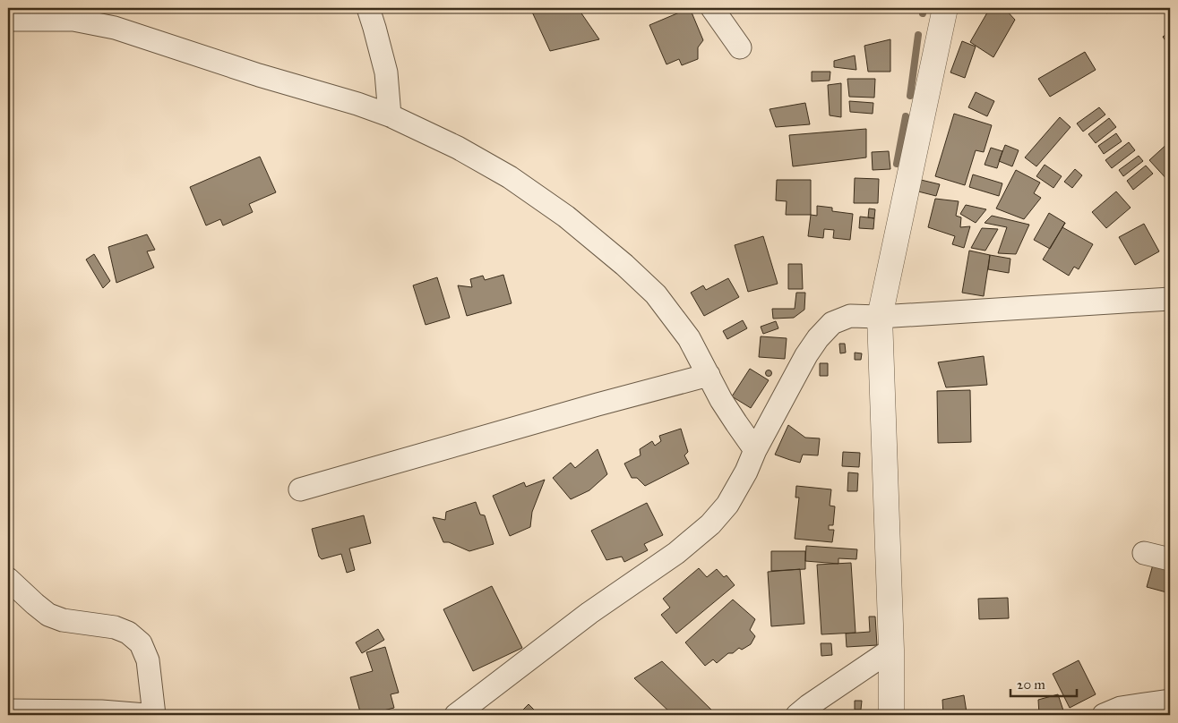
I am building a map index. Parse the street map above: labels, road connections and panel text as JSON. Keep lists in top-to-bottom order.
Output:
{
  "scale_bar": "20 m"
}
